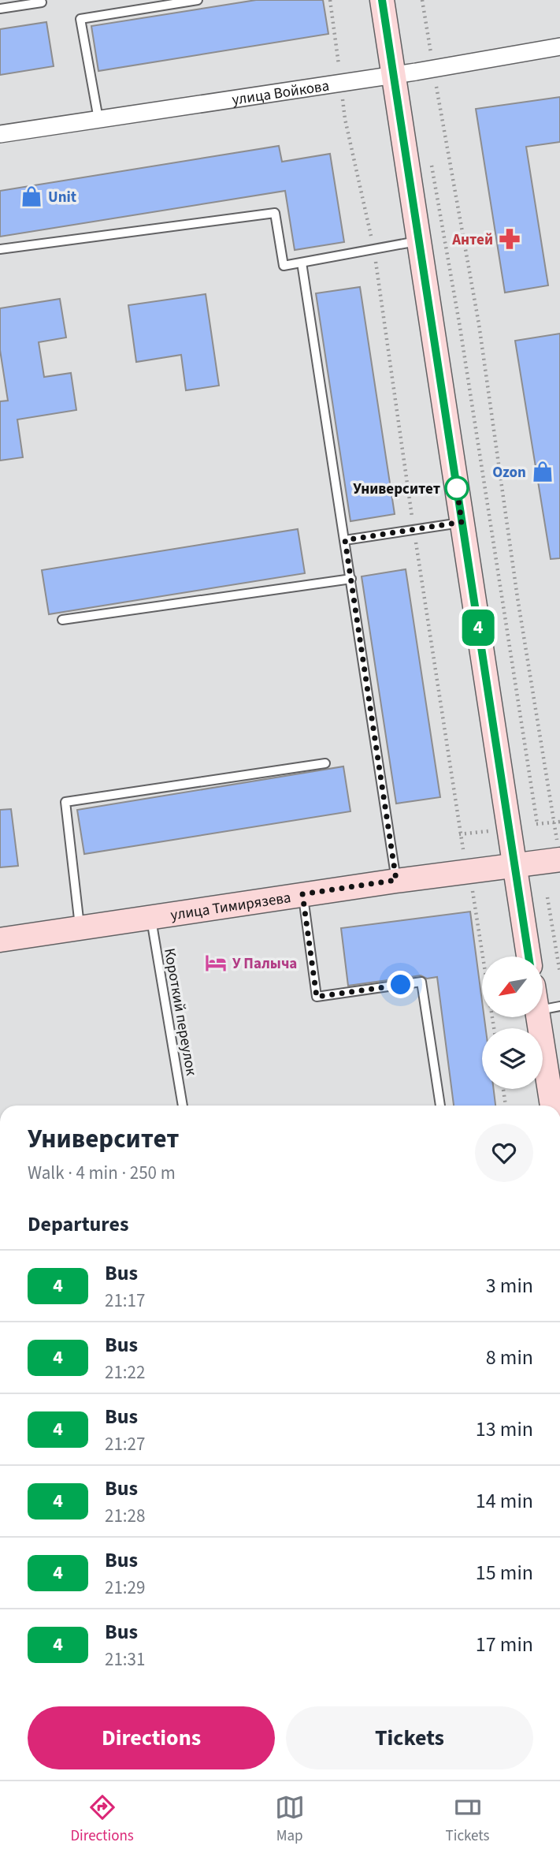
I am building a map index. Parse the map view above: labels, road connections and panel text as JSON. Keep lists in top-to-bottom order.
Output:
{
  "streets": {
    "main road": ["улица Тимирязева"],
    "street": ["улица Войкова"],
    "lane": ["Короткий переулок"]
  },
  "crossings": [
    ["улица Тимирязева", "Короткий переулок"]
  ],
  "places": {
    "shop": ["Unit", "Ozon"],
    "pharmacy": ["Антей"],
    "other": ["Университет"],
    "hotel": ["У Палыча"]
  },
  "lines": ["bus line 4"],
  "north": "bottom left",
  "page": {
    "on_map": "4",
    "heading": [
      ["Университет", "Walk · 4 min · 250 m"],
      "Departures"
    ],
    "list": [
      {
        "mark": "4",
        "name": "Bus",
        "note": "21:17",
        "value": "3 min"
      },
      {
        "mark": "4",
        "name": "Bus",
        "note": "21:22",
        "value": "8 min"
      },
      {
        "mark": "4",
        "name": "Bus",
        "note": "21:27",
        "value": "13 min"
      },
      {
        "mark": "4",
        "name": "Bus",
        "note": "21:28",
        "value": "14 min"
      },
      {
        "mark": "4",
        "name": "Bus",
        "note": "21:29",
        "value": "15 min"
      },
      {
        "mark": "4",
        "name": "Bus",
        "note": "21:31",
        "value": "17 min"
      }
    ],
    "buttons": ["Directions", "Tickets"],
    "tabs": ["Directions", "Map", "Tickets"]
  }
}
